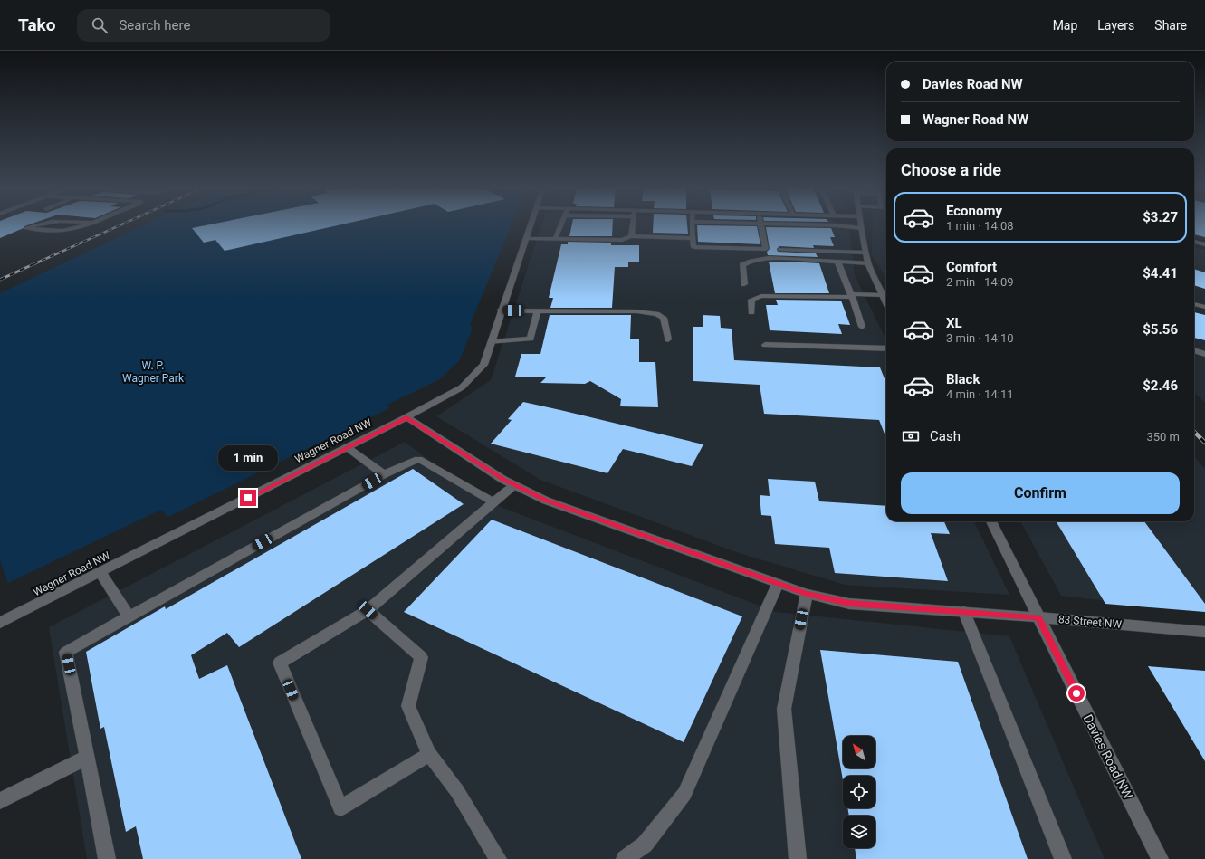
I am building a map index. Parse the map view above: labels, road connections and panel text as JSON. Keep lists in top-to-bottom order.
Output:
{
  "streets": {
    "street": ["Wagner Road NW", "83 Street NW", "Davies Road NW"]
  },
  "crossings": [
    ["Wagner Road NW", "83 Street NW"],
    ["83 Street NW", "Davies Road NW"]
  ],
  "parks": ["W. P. Wagner Park"],
  "north": "top left",
  "page": {
    "header": "Tako",
    "search": "Search here",
    "nav": ["Map", "Layers", "Share"],
    "banner": ["Davies Road NW", "Wagner Road NW"],
    "heading": "Choose a ride",
    "list": [
      {
        "name": "Economy",
        "note": "1 min · 14:08",
        "value": "$3.27"
      },
      {
        "name": "Comfort",
        "note": "2 min · 14:09",
        "value": "$4.41"
      },
      {
        "name": "XL",
        "note": "3 min · 14:10",
        "value": "$5.56"
      },
      {
        "name": "Black",
        "note": "4 min · 14:11",
        "value": "$2.46"
      }
    ],
    "pay": ["Cash", "350 m"],
    "bubble": "1 min",
    "buttons": "Confirm"
  }
}
